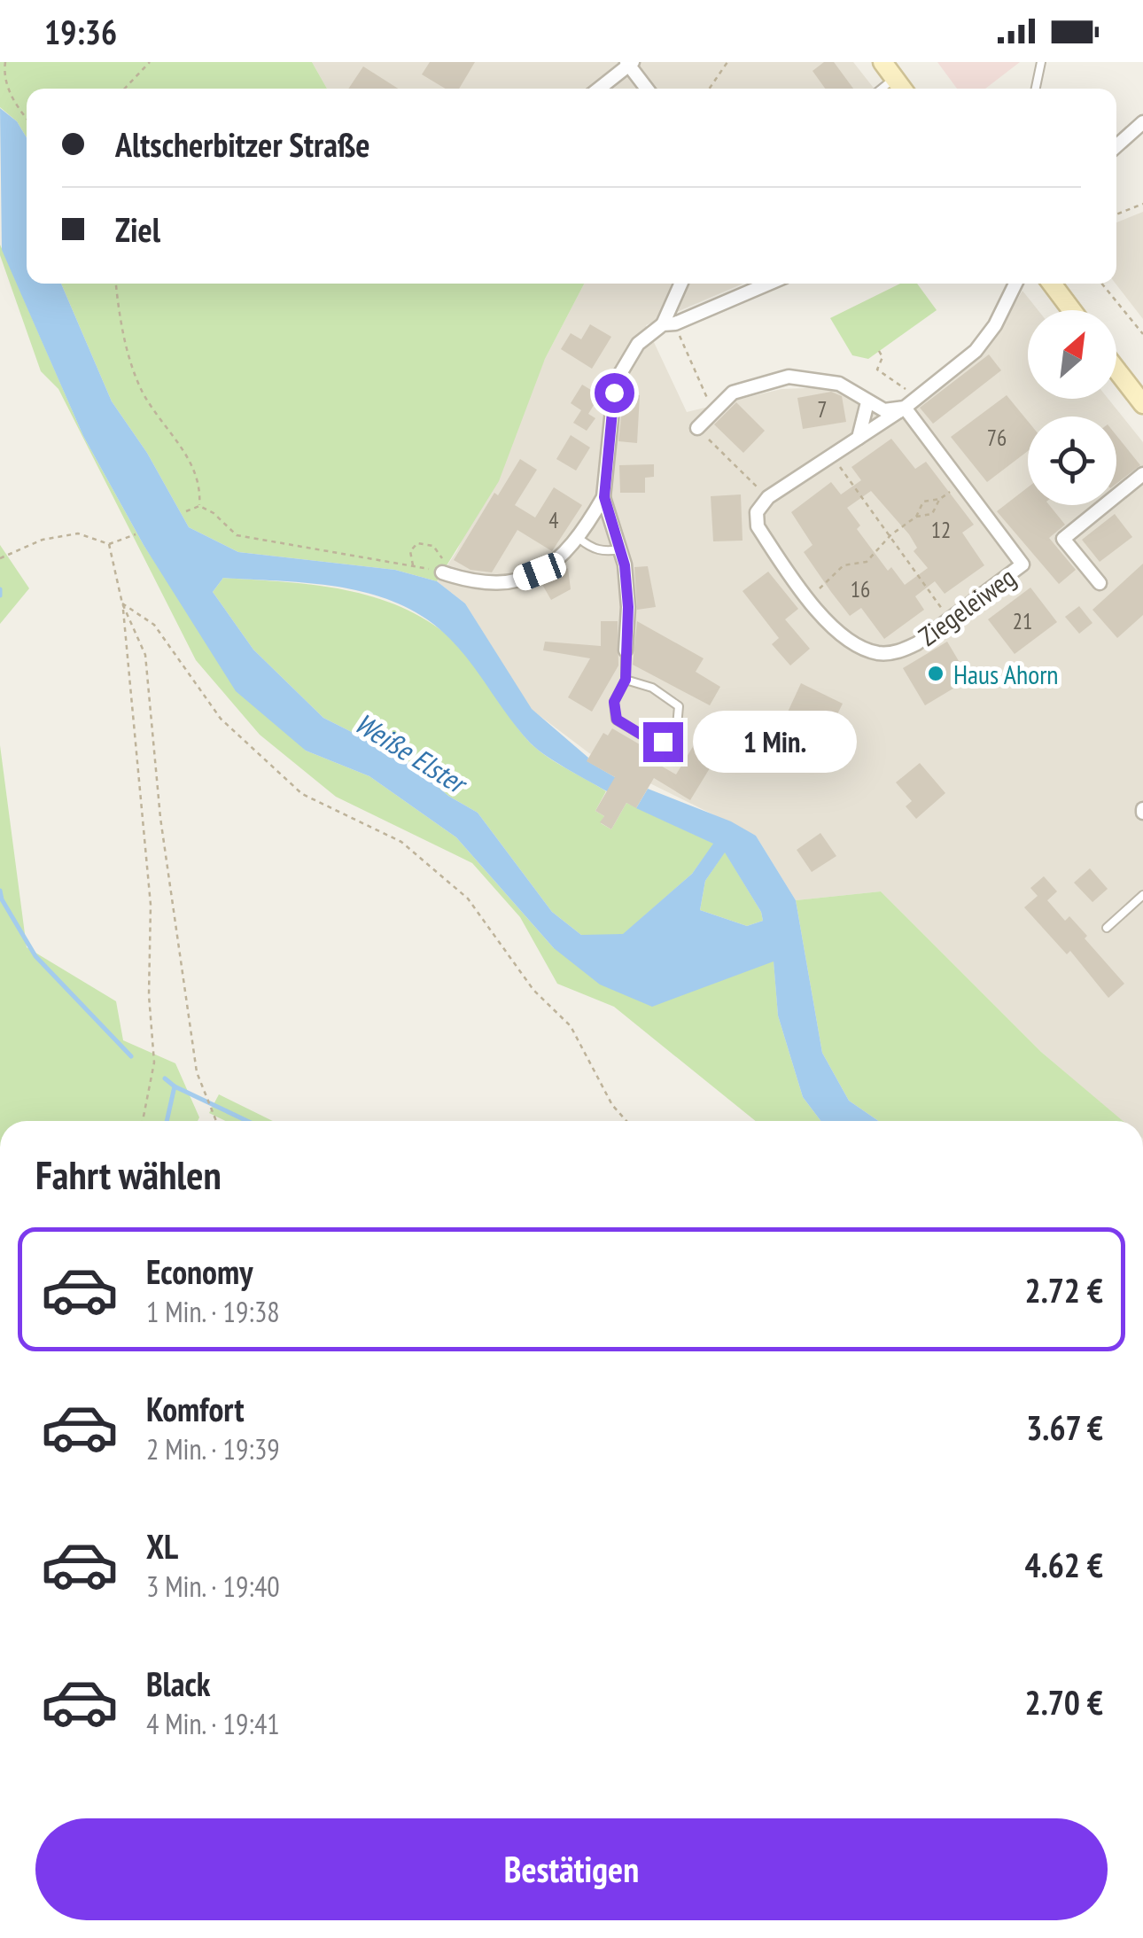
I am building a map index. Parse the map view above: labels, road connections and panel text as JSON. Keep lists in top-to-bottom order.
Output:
{
  "streets": {
    "street": ["Ziegeleiweg"]
  },
  "water": ["Weiße Elster"],
  "places": ["Haus Ahorn"],
  "house_numbers": [
    "7",
    "76",
    "4",
    "12",
    "16",
    "21"
  ],
  "north": "top right",
  "page": {
    "status": "19:36",
    "banner": ["Altscherbitzer Straße", "Ziel"],
    "bubble": "1 Min.",
    "heading": "Fahrt wählen",
    "list": [
      {
        "name": "Economy",
        "note": "1 Min. · 19:38",
        "value": "2.72 €"
      },
      {
        "name": "Komfort",
        "note": "2 Min. · 19:39",
        "value": "3.67 €"
      },
      {
        "name": "XL",
        "note": "3 Min. · 19:40",
        "value": "4.62 €"
      },
      {
        "name": "Black",
        "note": "4 Min. · 19:41",
        "value": "2.70 €"
      }
    ],
    "buttons": "Bestätigen"
  }
}
